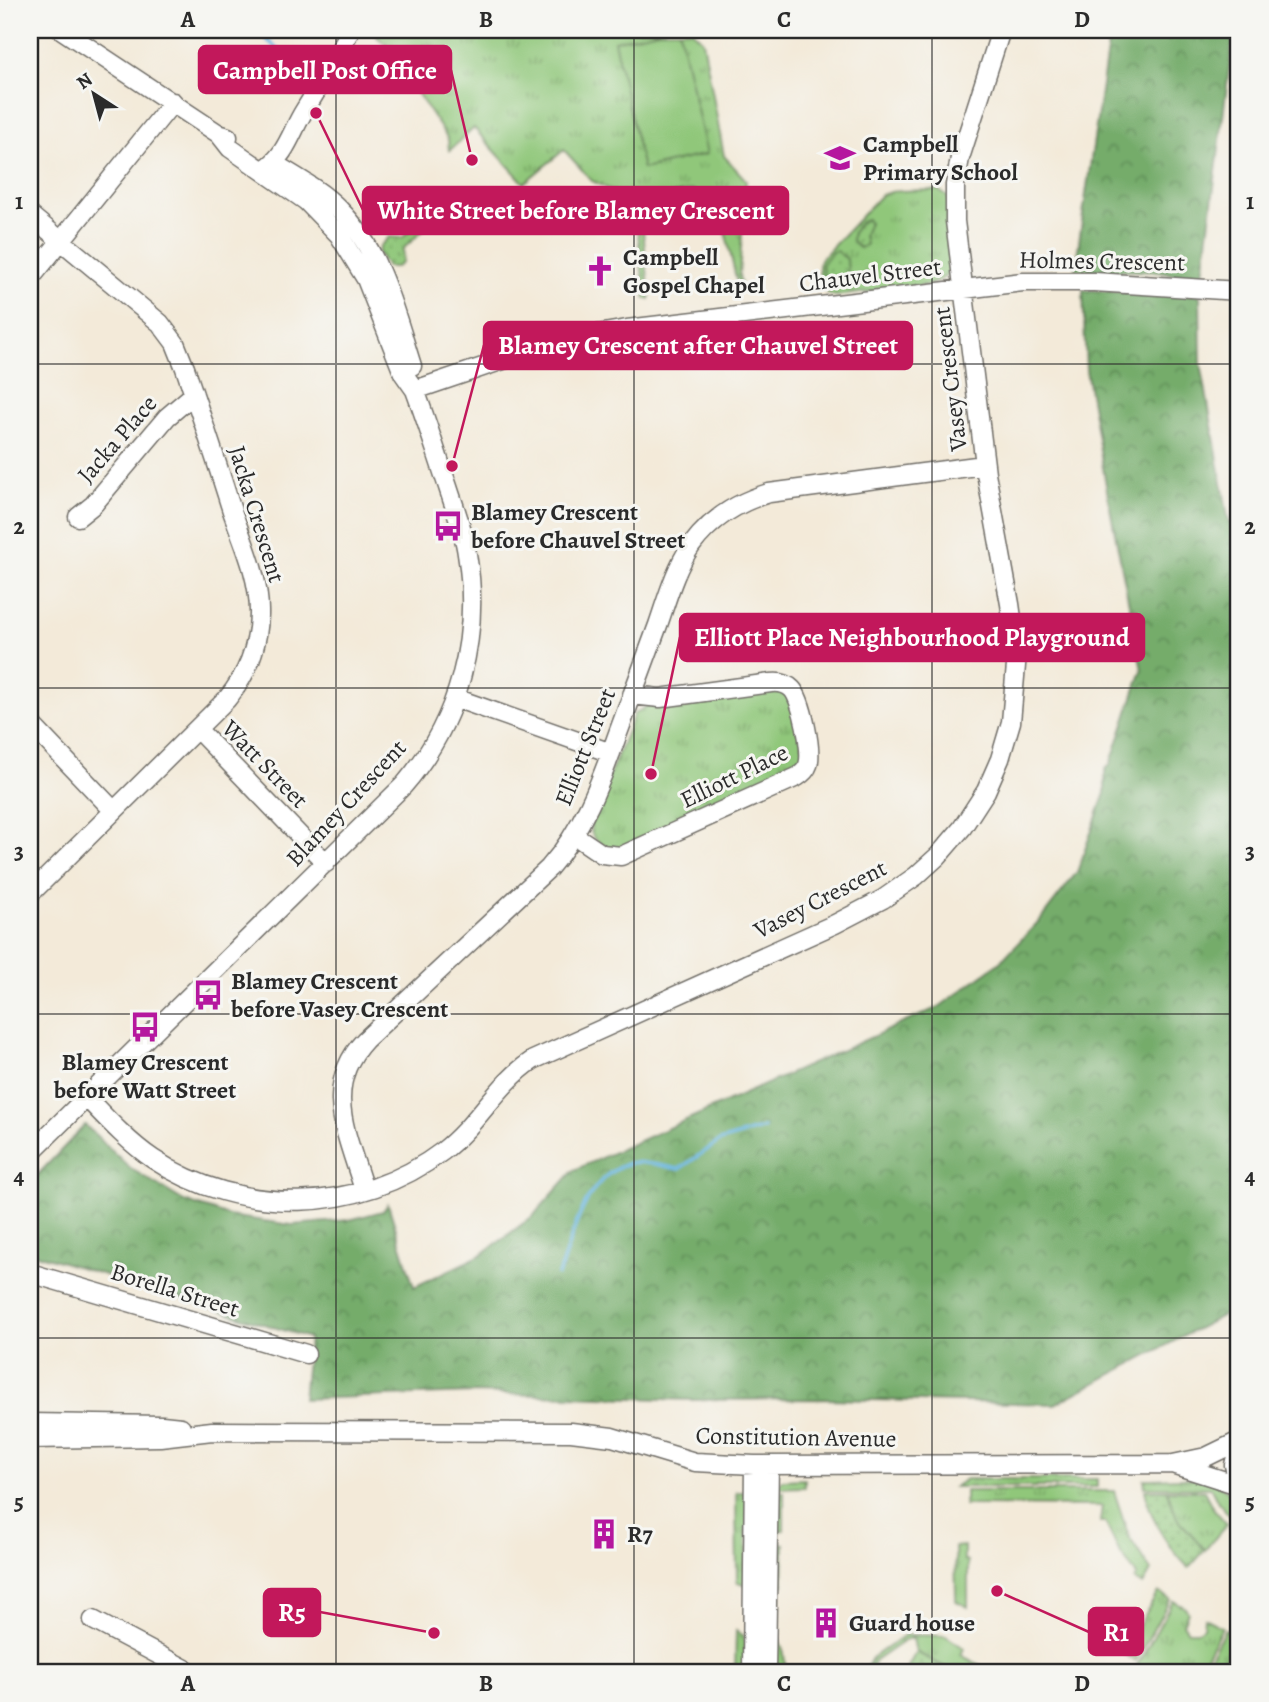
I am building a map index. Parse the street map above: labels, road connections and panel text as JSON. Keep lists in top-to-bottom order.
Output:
{
  "streets": {
    "street": [
      "Holmes Crescent",
      "Chauvel Street",
      "Vasey Crescent",
      "Jacka Place",
      "Jacka Crescent",
      "Elliott Street",
      "Watt Street",
      "Elliott Place",
      "Blamey Crescent",
      "Borella Street",
      "Constitution Avenue"
    ]
  },
  "crossings": [
    ["Holmes Crescent", "Chauvel Street"],
    ["Holmes Crescent", "Vasey Crescent"],
    ["Chauvel Street", "Vasey Crescent"],
    ["Chauvel Street", "Blamey Crescent"],
    ["Vasey Crescent", "Elliott Street"],
    ["Vasey Crescent", "Blamey Crescent"],
    ["Jacka Place", "Jacka Crescent"],
    ["Jacka Crescent", "Watt Street"],
    ["Elliott Street", "Elliott Place"],
    ["Watt Street", "Blamey Crescent"]
  ],
  "places": {
    "other": [
      "White Street before Blamey Crescent",
      "Campbell Post Office",
      "Blamey Crescent after Chauvel Street",
      "Elliott Place Neighbourhood Playground",
      "R1",
      "R5"
    ],
    "school or university": ["Campbell Primary School"],
    "church": ["Campbell Gospel Chapel"],
    "bus stop": ["Blamey Crescent before Chauvel Street", "Blamey Crescent before Vasey Crescent", "Blamey Crescent before Watt Street"],
    "building": ["R7", "Guard house"]
  },
  "north": "top left",
  "grid": {
    "columns": [
      "A",
      "B",
      "C",
      "D"
    ],
    "rows": [
      "1",
      "2",
      "3",
      "4",
      "5"
    ]
  }
}
